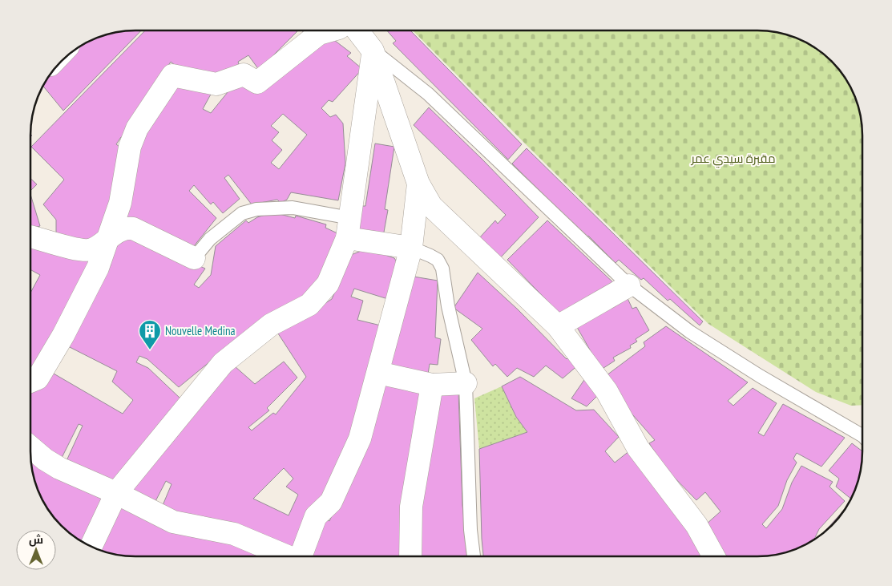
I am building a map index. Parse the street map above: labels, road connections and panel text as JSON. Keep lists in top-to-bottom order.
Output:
{
  "parks": ["مقبرة سيدي عمر"],
  "places": {
    "building": ["Nouvelle Medina"]
  },
  "north": "top"
}
